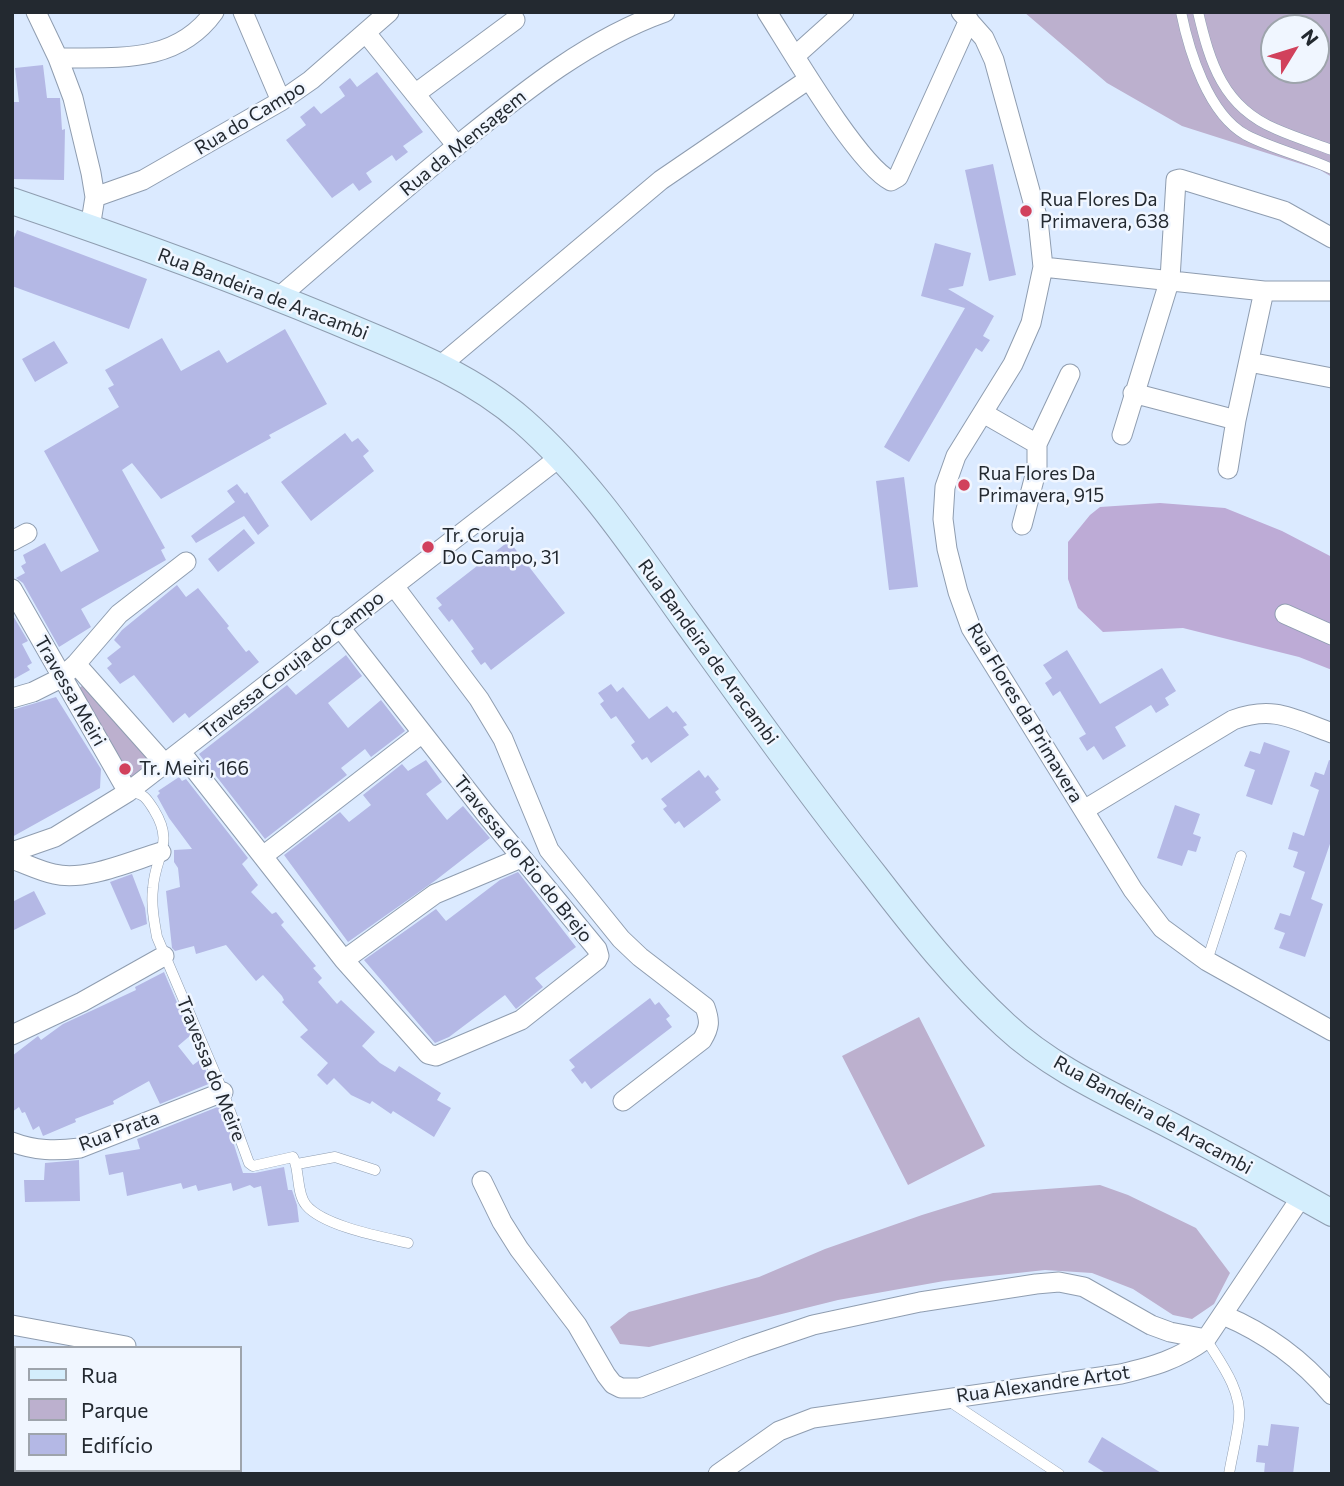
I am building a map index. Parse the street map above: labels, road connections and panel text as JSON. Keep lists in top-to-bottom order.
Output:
{
  "streets": {
    "main road": ["Rua Bandeira de Aracambi"],
    "street": [
      "Rua do Campo",
      "Rua da Mensagem",
      "Travessa Coruja do Campo",
      "Travessa Meiri",
      "Rua Flores da Primavera",
      "Travessa do Rio do Brejo",
      "Rua Prata",
      "Rua Alexandre Artot"
    ],
    "lane": ["Travessa do Meire"]
  },
  "crossings": [
    ["Rua da Mensagem", "Rua Bandeira de Aracambi"],
    ["Rua Bandeira de Aracambi", "Travessa Coruja do Campo"],
    ["Rua Bandeira de Aracambi", "Rua Alexandre Artot"],
    ["Travessa Coruja do Campo", "Travessa Meiri"],
    ["Travessa Coruja do Campo", "Travessa do Rio do Brejo"],
    ["Travessa Coruja do Campo", "Travessa do Meire"],
    ["Travessa Meiri", "Travessa do Meire"],
    ["Travessa do Meire", "Rua Prata"]
  ],
  "places": [
    "Rua Flores Da Primavera, 638",
    "Rua Flores Da Primavera, 915",
    "Tr. Coruja Do Campo, 31",
    "Tr. Meiri, 166"
  ],
  "legend": ["Rua", "Parque", "Edifício"],
  "north": "top right"
}
